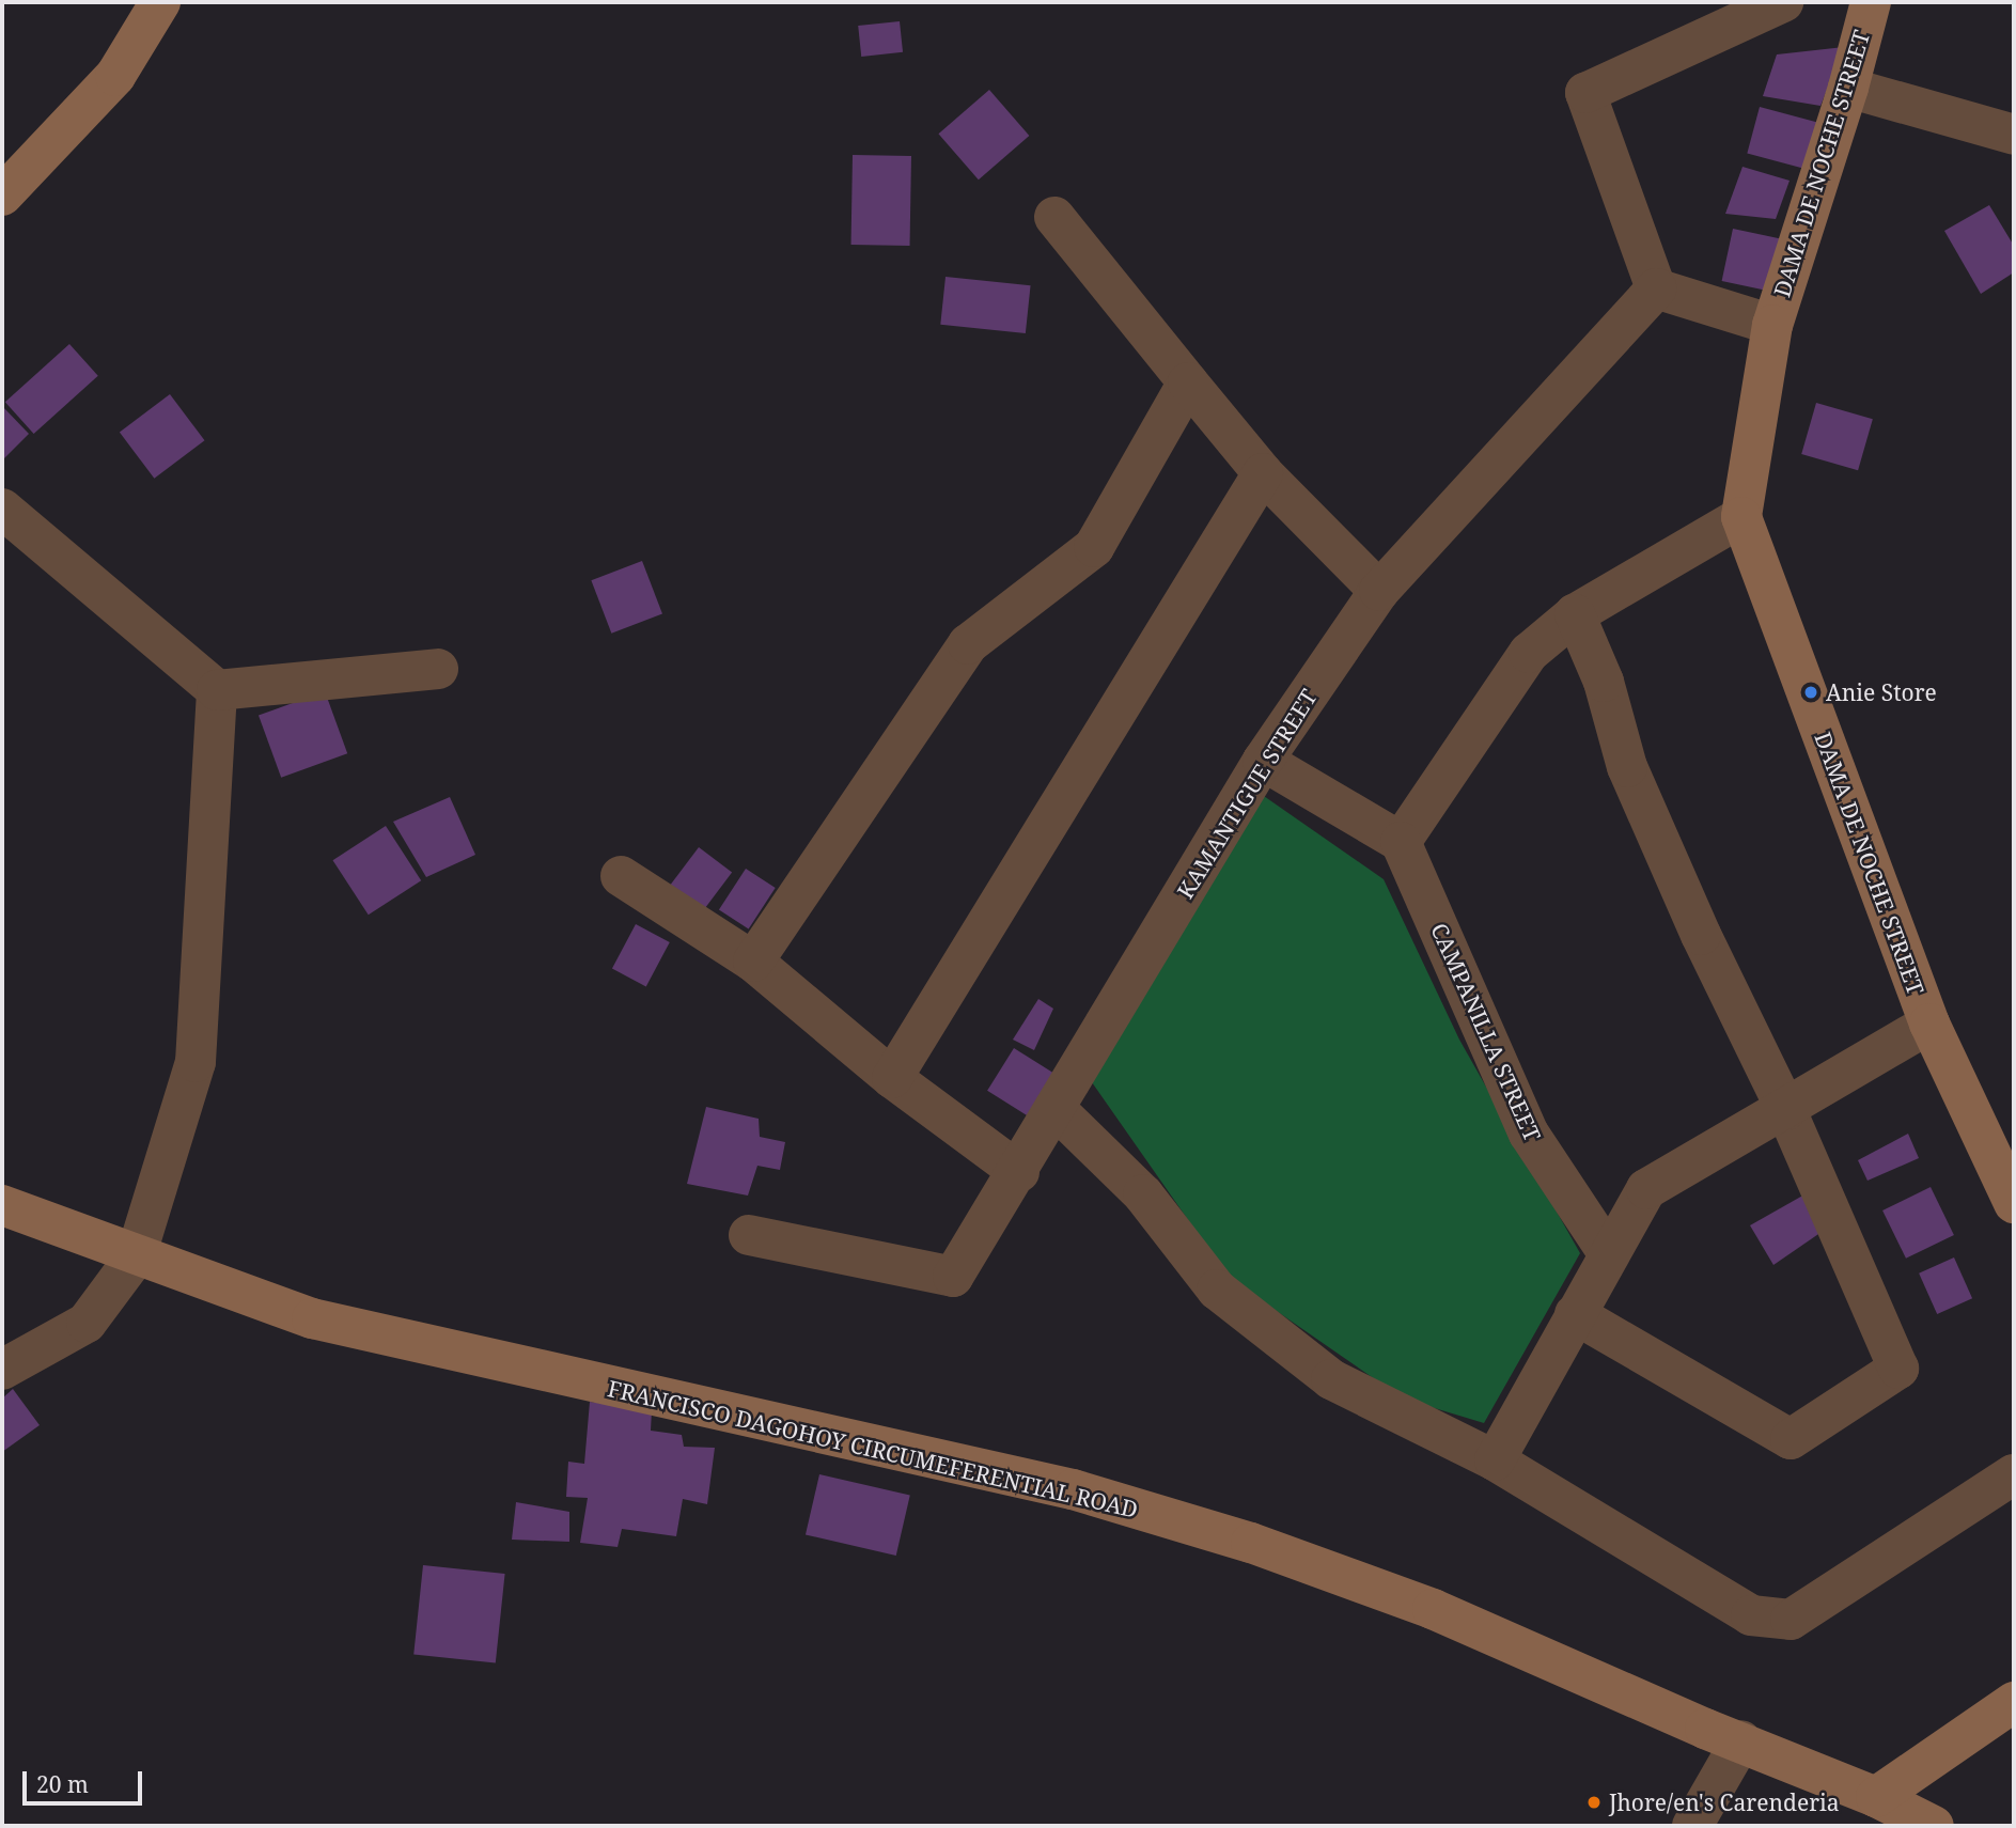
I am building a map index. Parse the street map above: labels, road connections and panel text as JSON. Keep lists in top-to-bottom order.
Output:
{
  "streets": {
    "main road": ["DAMA DE NOCHE STREET", "FRANCISCO DAGOHOY CIRCUMEFERENTIAL ROAD"],
    "street": ["KAMANTIGUE STREET", "CAMPANILLA STREET"]
  },
  "places": ["Anie Store", "Jhore/en's Carenderia"],
  "scale_bar": "20 m"
}
